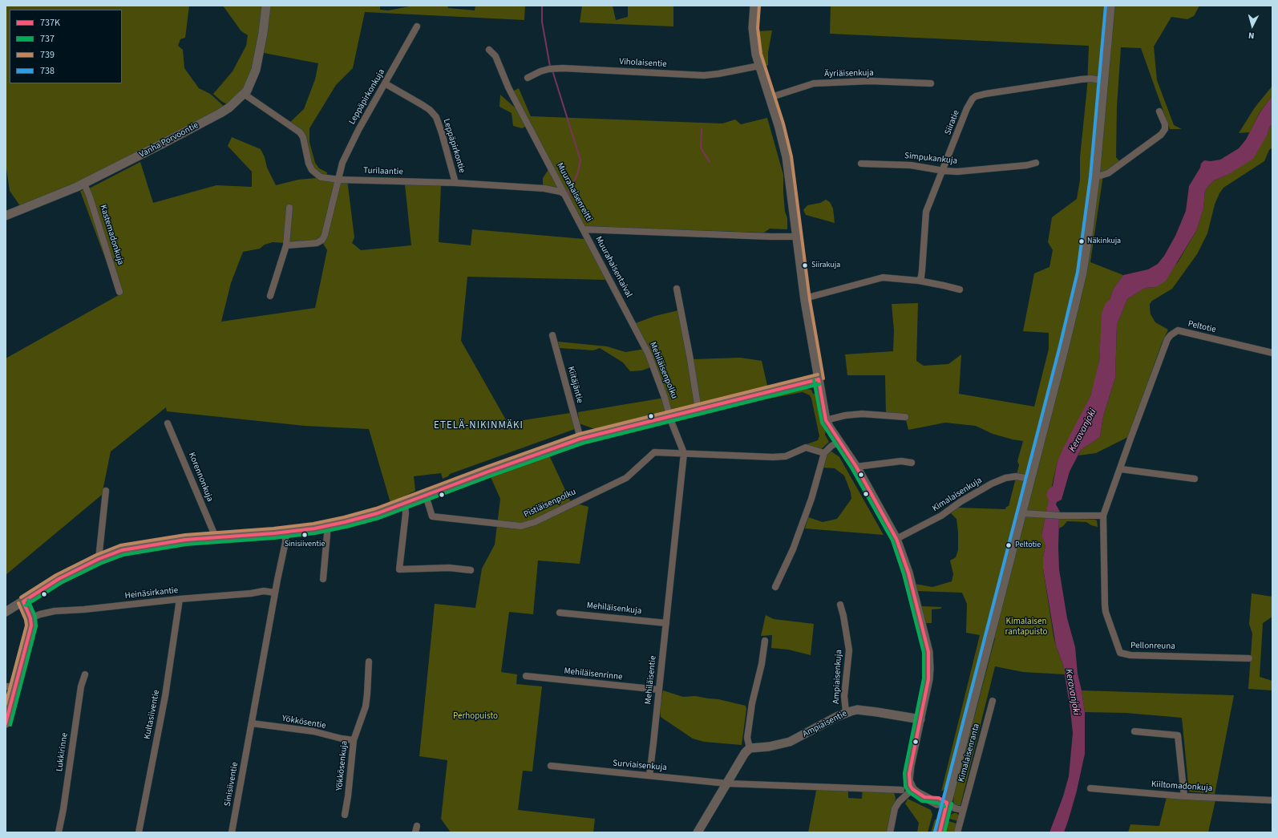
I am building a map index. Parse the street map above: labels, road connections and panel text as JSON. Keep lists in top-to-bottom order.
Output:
{
  "streets": {
    "street": [
      "Viholaisentie",
      "Äyriäisenkuja",
      "Leppäpirkonkuja",
      "Siiratie",
      "Vanha Porvoontie",
      "Leppäpirkontie",
      "Simpukankuja",
      "Turilaantie",
      "Muurahaisenreitti",
      "Kastemadonkuja",
      "Muurahaisentaival",
      "Peltotie",
      "Mehiläisenpolku",
      "Kiitäjäntie",
      "Korennonkuja",
      "Kimalaisenkuja",
      "Pistiäisenpolku",
      "Heinäsirkantie",
      "Mehiläisenkuja",
      "Pellonreuna",
      "Mehiläisenrinne",
      "Ampiaisenkuja",
      "Mehiläisentie",
      "Kultasiiventie",
      "Yökkösentie",
      "Ampiaisentie",
      "Lukkirinne",
      "Kimalaisenranta",
      "Yökkösenkuja",
      "Surviaisenkuja",
      "Sinisiiventie",
      "Kiiltomadonkuja"
    ]
  },
  "crossings": [
    ["Leppäpirkonkuja", "Leppäpirkontie"],
    ["Leppäpirkonkuja", "Turilaantie"],
    ["Siiratie", "Simpukankuja"],
    ["Vanha Porvoontie", "Turilaantie"],
    ["Vanha Porvoontie", "Kastemadonkuja"],
    ["Leppäpirkontie", "Turilaantie"],
    ["Turilaantie", "Muurahaisenreitti"],
    ["Muurahaisenreitti", "Muurahaisentaival"],
    ["Muurahaisentaival", "Mehiläisenpolku"],
    ["Peltotie", "Pellonreuna"],
    ["Mehiläisenpolku", "Pistiäisenpolku"],
    ["Mehiläisenpolku", "Mehiläisentie"],
    ["Pistiäisenpolku", "Mehiläisentie"],
    ["Heinäsirkantie", "Kultasiiventie"],
    ["Heinäsirkantie", "Sinisiiventie"],
    ["Mehiläisenkuja", "Mehiläisentie"],
    ["Mehiläisenrinne", "Mehiläisentie"],
    ["Ampiaisenkuja", "Ampiaisentie"],
    ["Mehiläisentie", "Surviaisenkuja"],
    ["Yökkösentie", "Yökkösenkuja"],
    ["Yökkösentie", "Sinisiiventie"]
  ],
  "districts": ["ETELÄ-NIKINMÄKI"],
  "water": ["Keravanjoki"],
  "parks": ["Kimalaisen rantapuisto", "Perhopuisto"],
  "places": [
    "Näkinkuja",
    "Siirakuja",
    "Sinisiiventie",
    "Peltotie"
  ],
  "lines": [
    "transit line 739",
    "transit line 738",
    "transit line 737K",
    "transit line 737"
  ],
  "legend": [
    "737K",
    "737",
    "739",
    "738"
  ],
  "north": "bottom"
}
